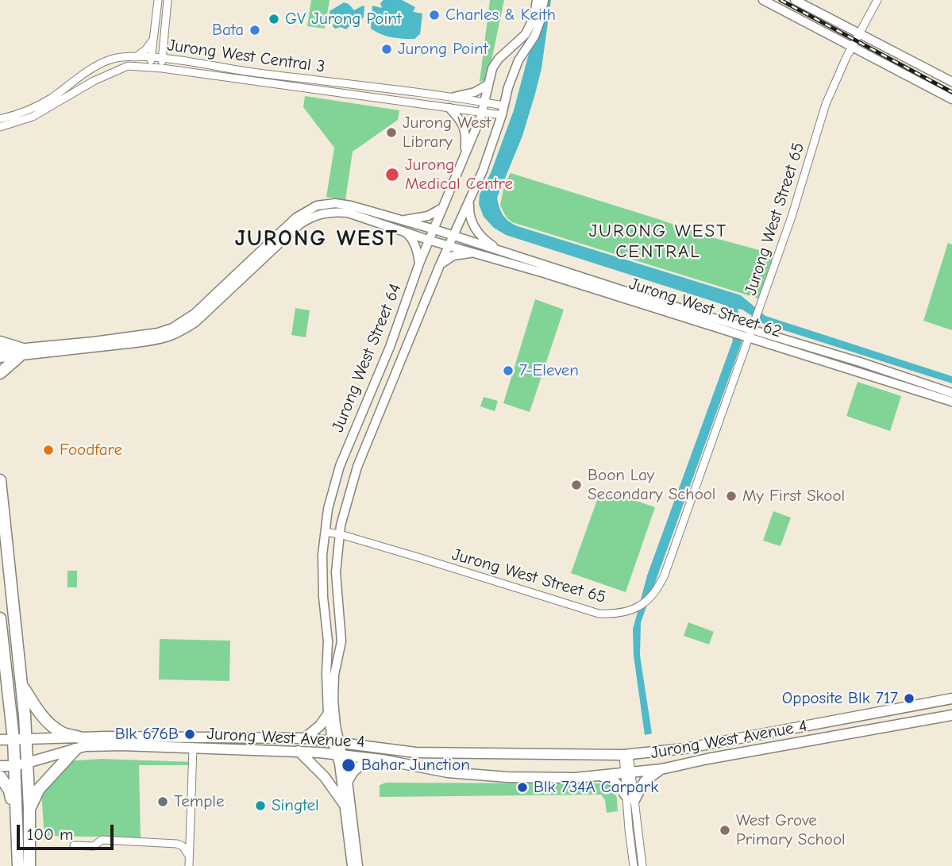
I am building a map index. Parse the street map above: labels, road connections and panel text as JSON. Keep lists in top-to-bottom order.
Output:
{
  "streets": {
    "main road": ["Jurong West Avenue 4"],
    "street": [
      "Jurong West Central 3",
      "Jurong West Street 65",
      "Jurong West Street 62",
      "Jurong West Street 64"
    ]
  },
  "crossings": [
    ["Jurong West Central 3", "Jurong West Street 64"],
    ["Jurong West Street 65", "Jurong West Street 62"],
    ["Jurong West Street 65", "Jurong West Street 64"],
    ["Jurong West Street 62", "Jurong West Street 64"],
    ["Jurong West Street 64", "Jurong West Avenue 4"]
  ],
  "districts": ["JURONG WEST CENTRAL", "JURONG WEST"],
  "places": [
    "Charles & Keith",
    "GV Jurong Point",
    "Bata",
    "Jurong Point",
    "Jurong West Library",
    "Jurong Medical Centre",
    "7-Eleven",
    "Foodfare",
    "Boon Lay Secondary School",
    "My First Skool",
    "Opposite Blk 717",
    "Blk 676B",
    "Bahar Junction",
    "Blk 734A Carpark",
    "Temple",
    "Singtel",
    "West Grove Primary School"
  ],
  "scale_bar": "100 m"
}
